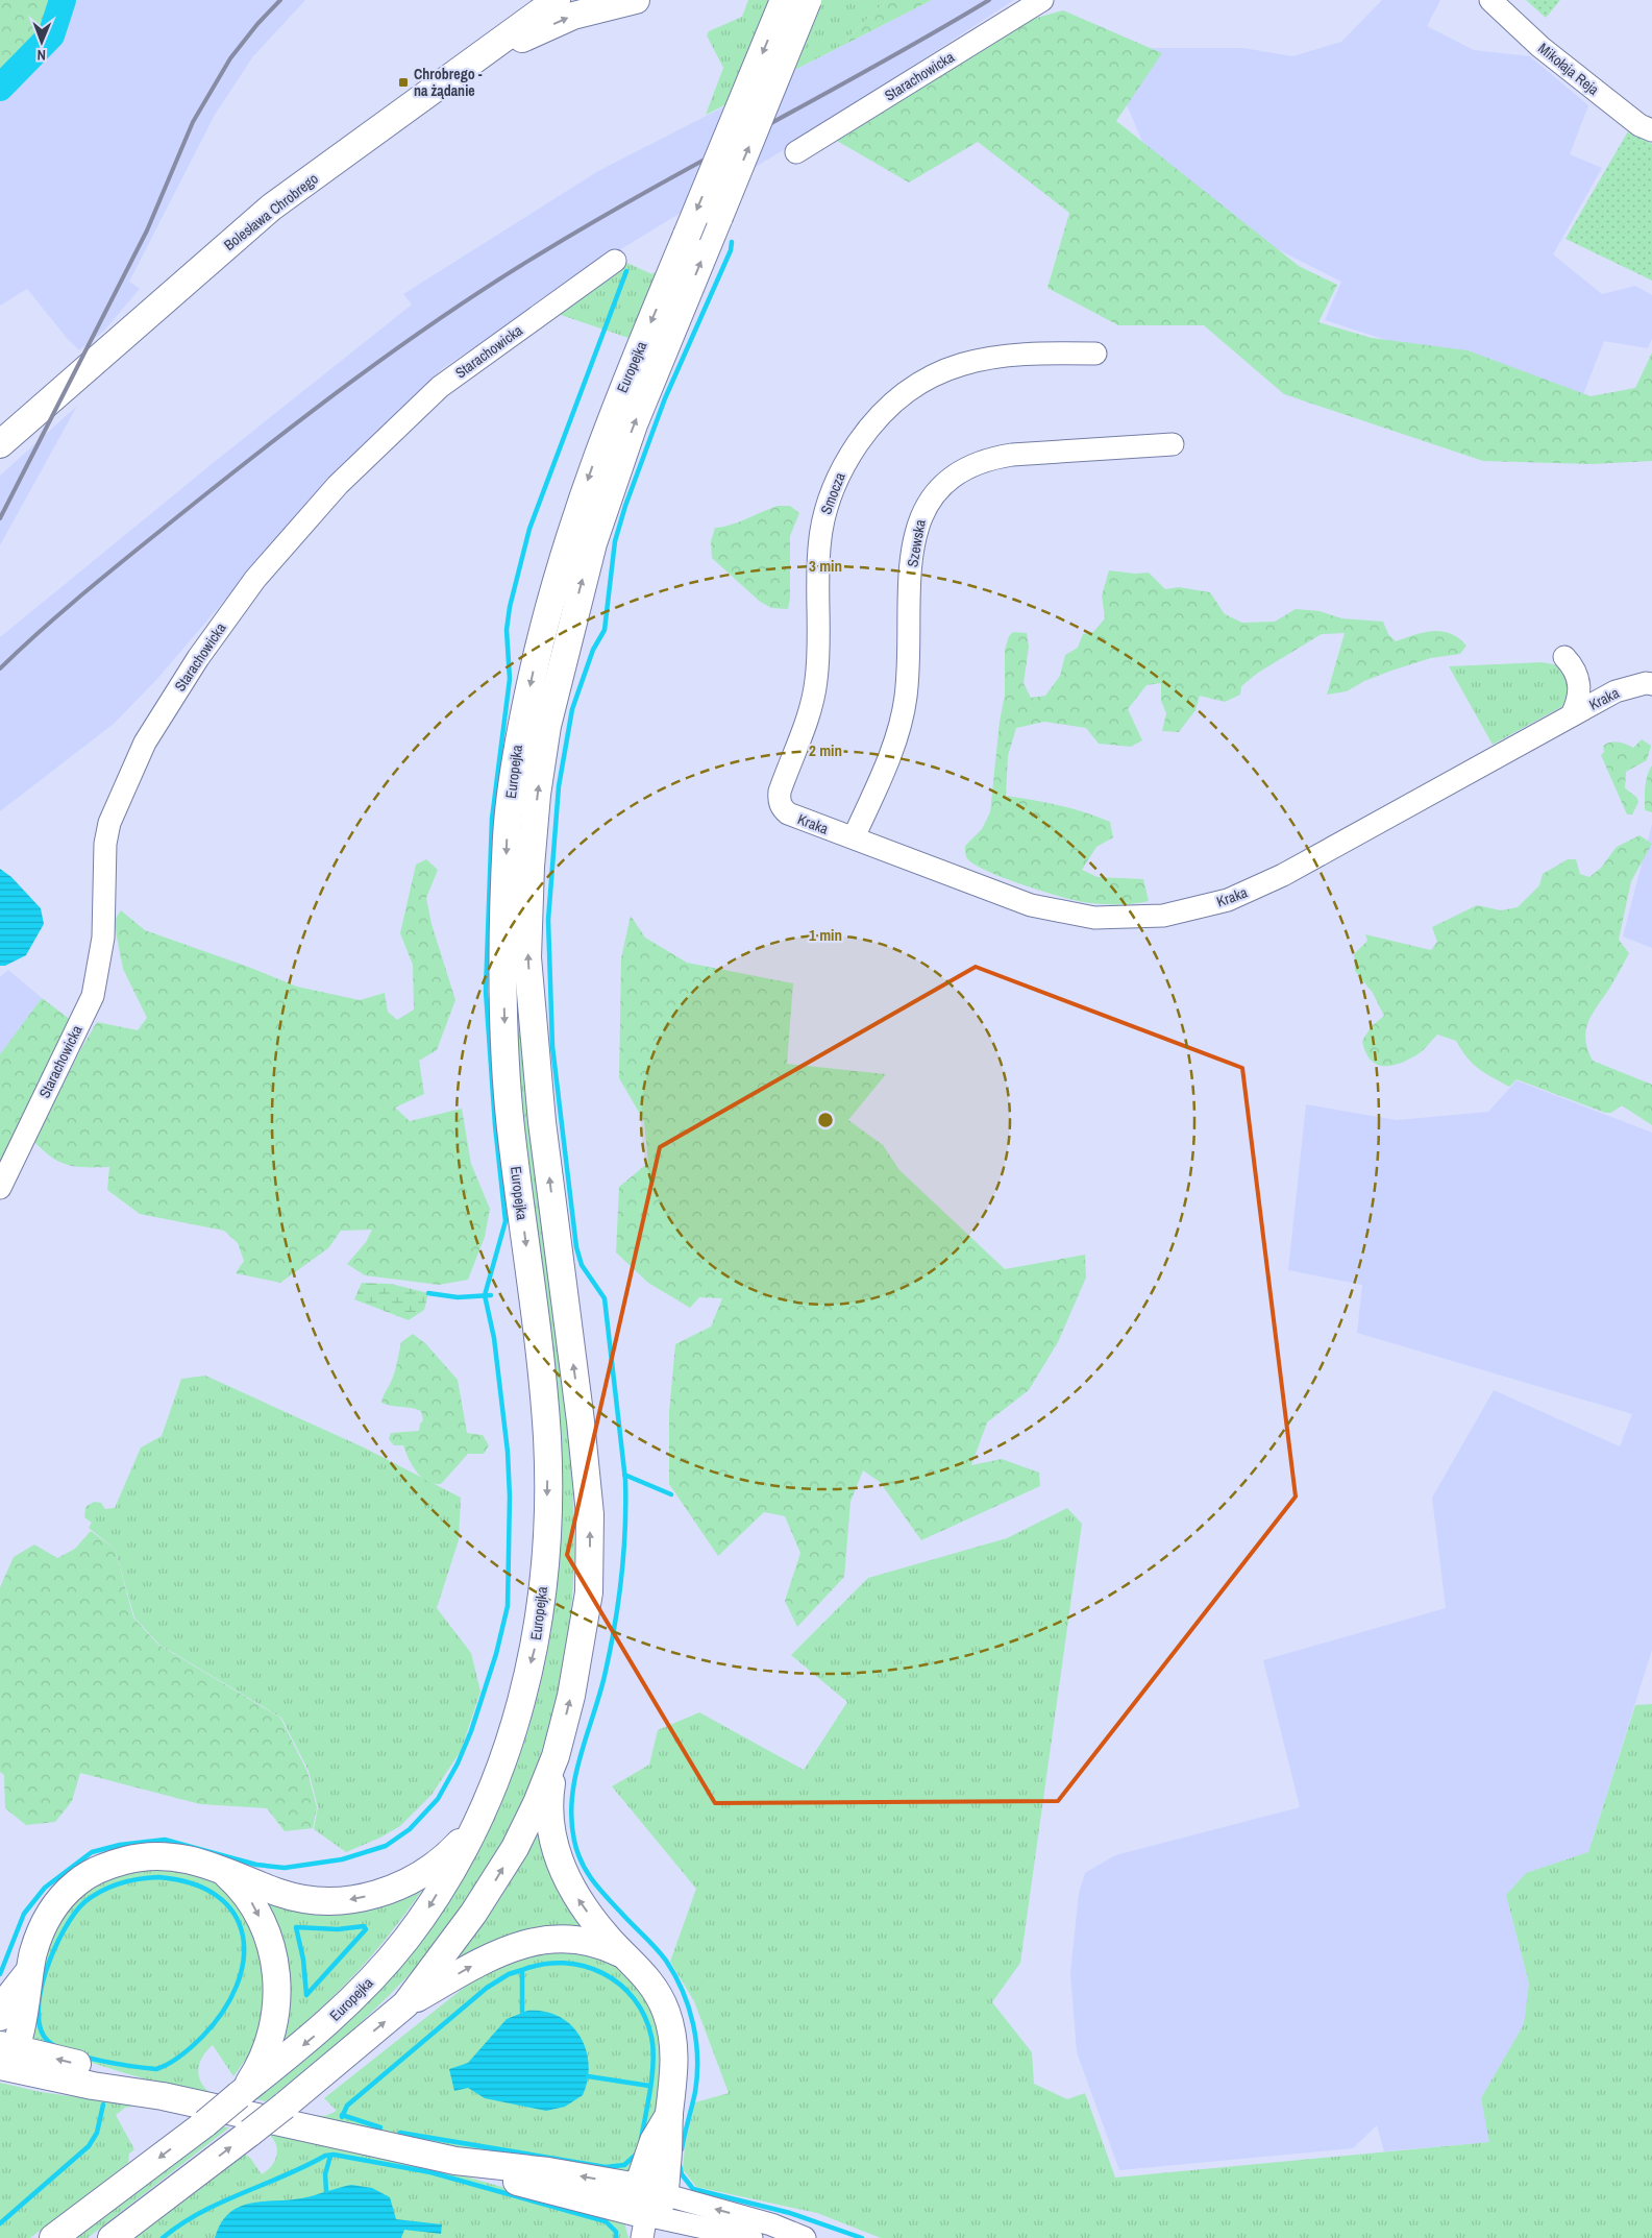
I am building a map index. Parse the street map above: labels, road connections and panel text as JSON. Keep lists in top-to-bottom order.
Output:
{
  "streets": {
    "main road": ["Bolesława Chrobrego", "Europejka"],
    "street": [
      "Mikołaja Reja",
      "Starachowicka",
      "Smocza",
      "Szewska",
      "Kraka"
    ]
  },
  "crossings": [
    ["Smocza", "Kraka"],
    ["Szewska", "Kraka"]
  ],
  "places": {
    "transit": ["Chrobrego - na żądanie"]
  },
  "north": "bottom",
  "rings": ["3 min", "2 min", "1 min"]
}
